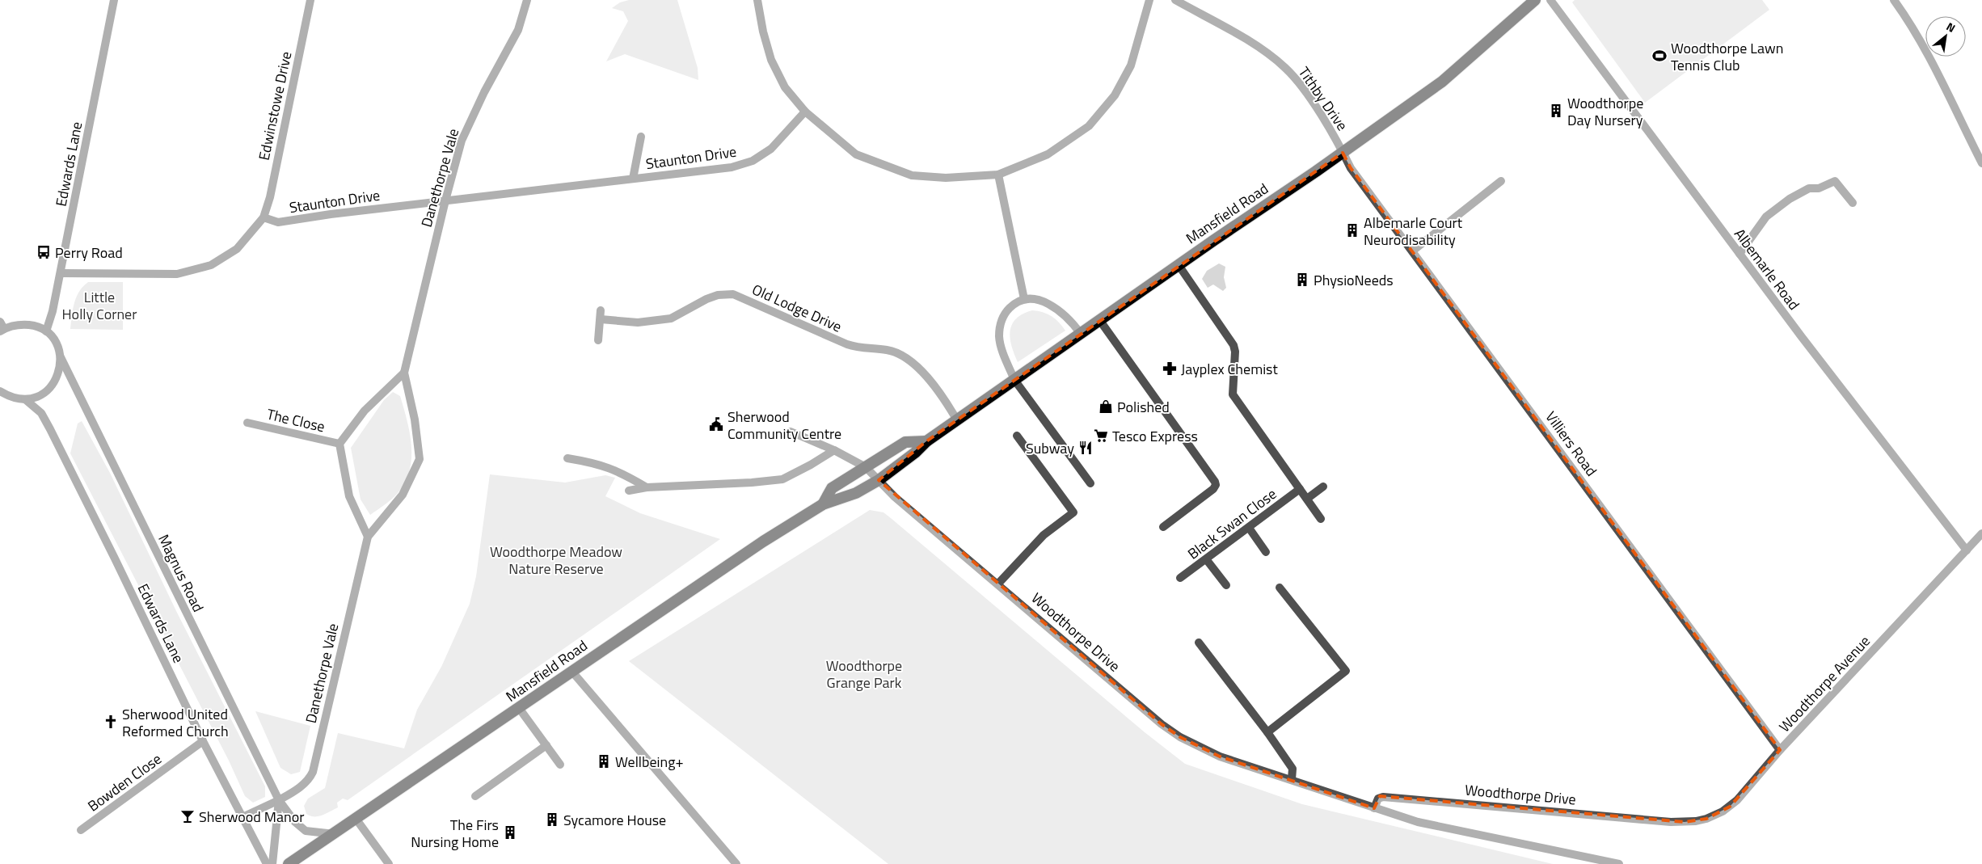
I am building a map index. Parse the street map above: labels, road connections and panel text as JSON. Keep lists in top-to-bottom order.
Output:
{
  "streets": {
    "highway": ["Mansfield Road"],
    "street": [
      "Tithby Drive",
      "Edwinstowe Drive",
      "Staunton Drive",
      "Edwards Lane",
      "Danethorpe Vale",
      "Albemarle Road",
      "Old Lodge Drive",
      "The Close",
      "Villiers Road",
      "Black Swan Close",
      "Magnus Road",
      "Woodthorpe Drive",
      "Woodthorpe Avenue",
      "Bowden Close"
    ]
  },
  "crossings": [
    ["Tithby Drive", "Mansfield Road"],
    ["Tithby Drive", "Villiers Road"],
    ["Edwinstowe Drive", "Staunton Drive"],
    ["Staunton Drive", "Danethorpe Vale"],
    ["Edwards Lane", "Danethorpe Vale"],
    ["Edwards Lane", "Magnus Road"],
    ["Edwards Lane", "Bowden Close"],
    ["Danethorpe Vale", "Magnus Road"],
    ["Mansfield Road", "Old Lodge Drive"],
    ["Mansfield Road", "Villiers Road"],
    ["Mansfield Road", "Magnus Road"],
    ["Mansfield Road", "Woodthorpe Drive"],
    ["Albemarle Road", "Woodthorpe Avenue"],
    ["Villiers Road", "Woodthorpe Avenue"],
    ["Woodthorpe Drive", "Woodthorpe Avenue"]
  ],
  "parks": ["Little Holly Corner", "Woodthorpe Meadow Nature Reserve", "Woodthorpe Grange Park"],
  "places": {
    "sports": ["Woodthorpe Lawn Tennis Club"],
    "building": [
      "Woodthorpe Day Nursery",
      "Albemarle Court Neurodisability",
      "PhysioNeeds",
      "Wellbeing+",
      "Sycamore House",
      "The Firs Nursing Home"
    ],
    "bus stop": ["Perry Road"],
    "pharmacy": ["Jayplex Chemist"],
    "shop": ["Polished"],
    "public building": ["Sherwood Community Centre"],
    "supermarket": ["Tesco Express"],
    "restaurant": ["Subway"],
    "church": ["Sherwood United Reformed Church"],
    "bar": ["Sherwood Manor"]
  },
  "north": "top right"
}
